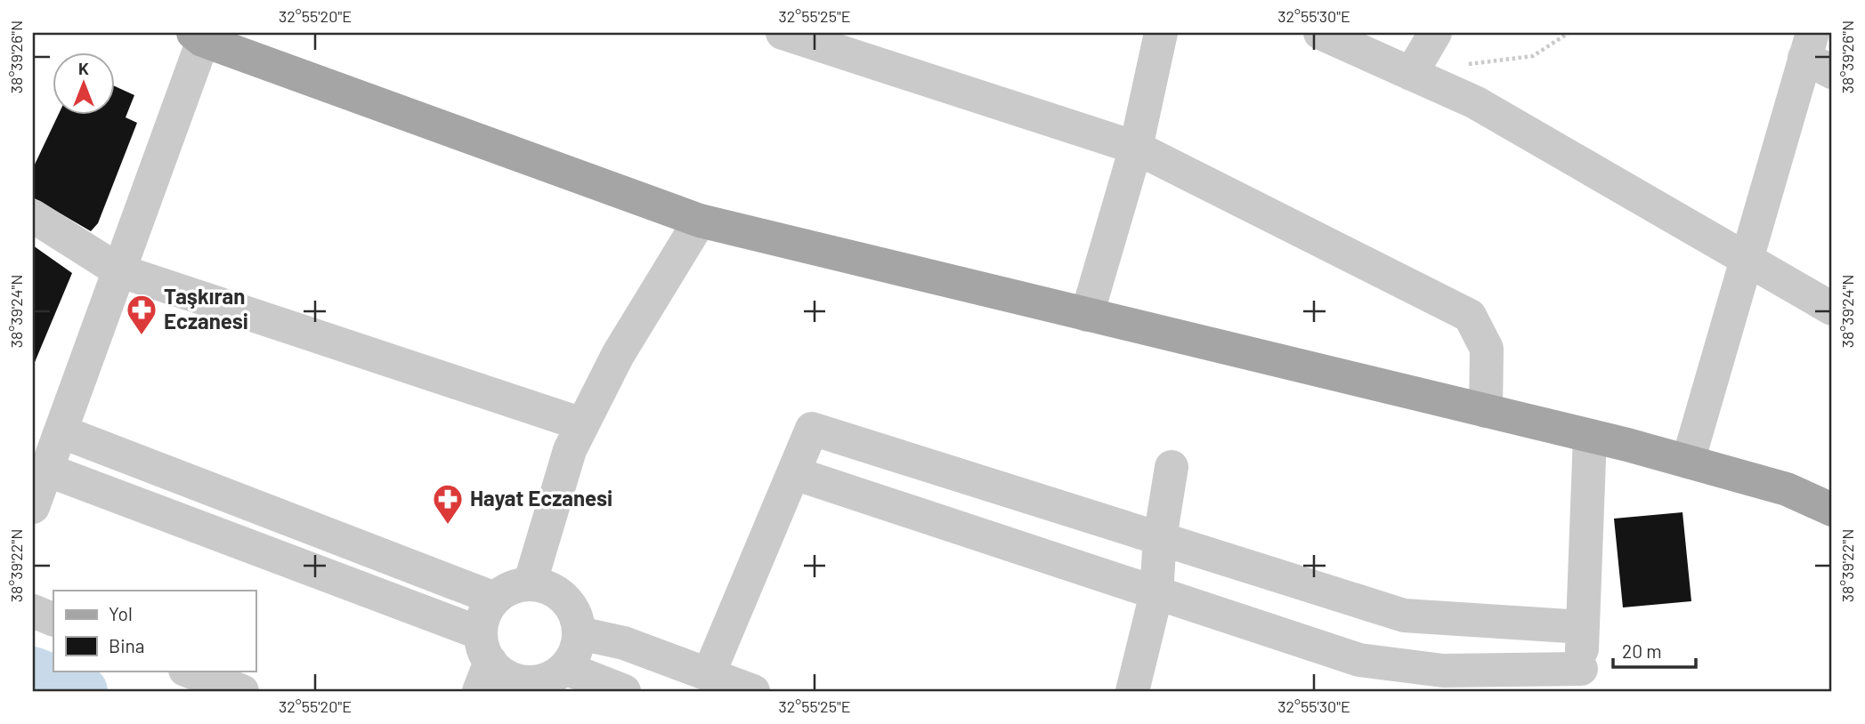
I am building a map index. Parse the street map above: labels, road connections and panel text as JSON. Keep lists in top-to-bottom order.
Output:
{
  "places": {
    "pharmacy": ["Taşkıran Eczanesi", "Hayat Eczanesi"]
  },
  "legend": ["Yol", "Bina"],
  "scale_bar": "20 m",
  "north": "top",
  "coordinates": [
    "32°55'20\"E",
    "32°55'25\"E",
    "32°55'30\"E",
    "38°39'26\"N",
    "38°39'24\"N",
    "38°39'22\"N"
  ]
}
